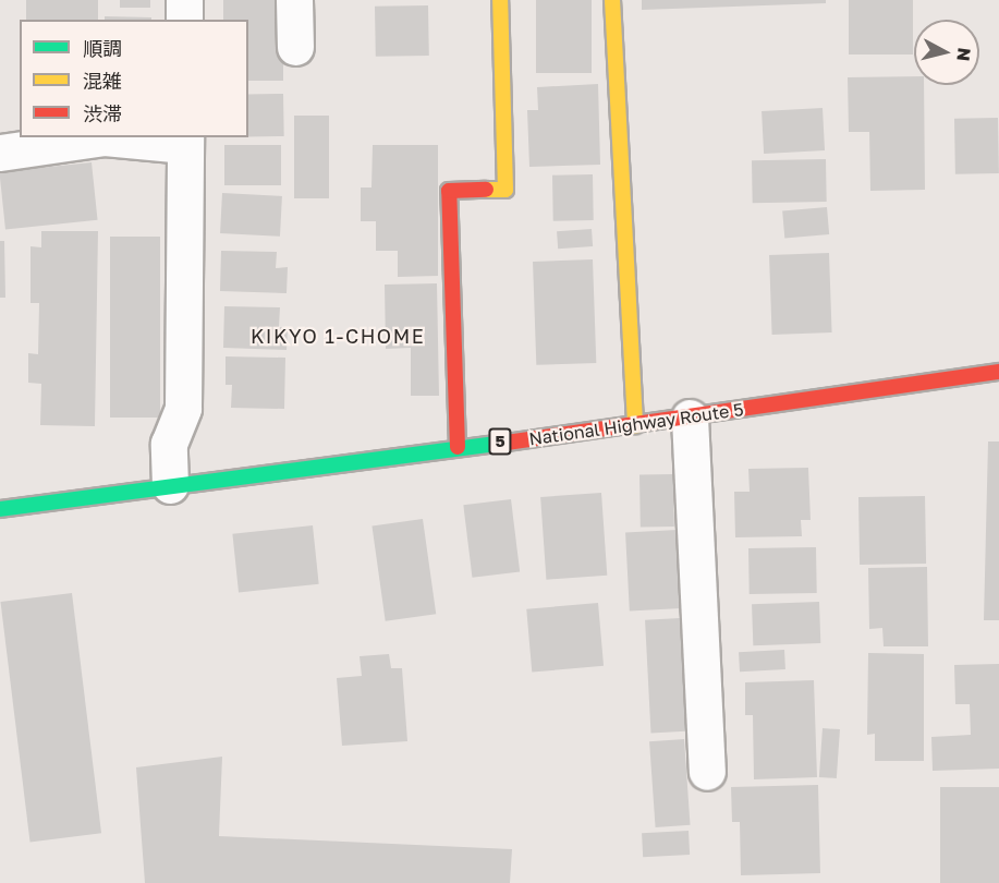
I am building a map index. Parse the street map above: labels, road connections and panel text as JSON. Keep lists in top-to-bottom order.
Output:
{
  "streets": {
    "main road": ["National Highway Route 5", "5"]
  },
  "districts": ["KIKYO 1-CHOME"],
  "legend": ["順調", "混雑", "渋滞"],
  "north": "right"
}
